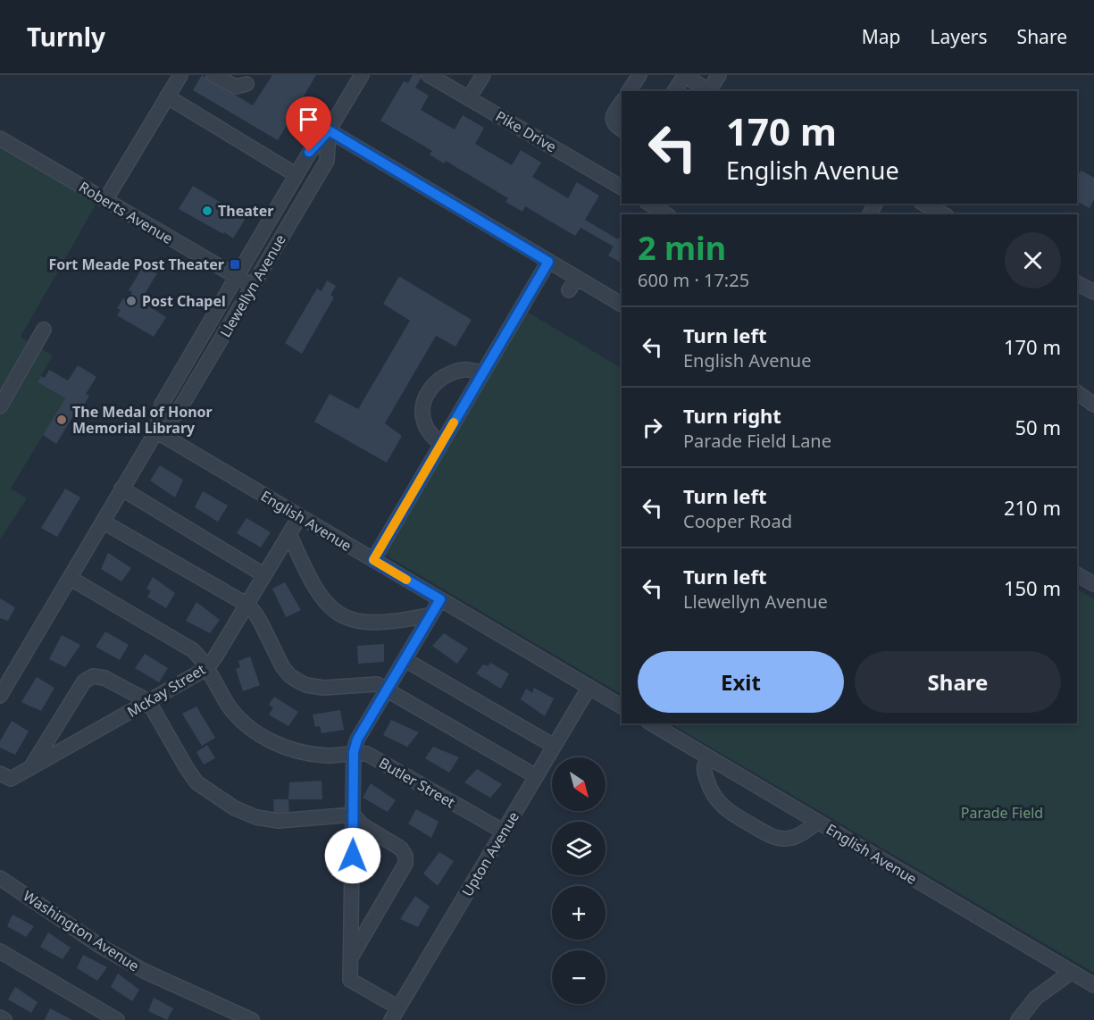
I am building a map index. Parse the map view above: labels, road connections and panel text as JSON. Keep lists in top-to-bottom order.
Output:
{
  "streets": {
    "street": [
      "Pike Drive",
      "Roberts Avenue",
      "Llewellyn Avenue",
      "English Avenue",
      "McKay Street",
      "Butler Street",
      "Upton Avenue",
      "Washington Avenue"
    ]
  },
  "crossings": [
    ["Roberts Avenue", "Llewellyn Avenue"],
    ["Llewellyn Avenue", "English Avenue"],
    ["Llewellyn Avenue", "Butler Street"],
    ["English Avenue", "McKay Street"],
    ["English Avenue", "Upton Avenue"],
    ["McKay Street", "Butler Street"],
    ["Butler Street", "Upton Avenue"]
  ],
  "parks": ["Parade Field"],
  "places": {
    "other": ["Theater", "Post Chapel", "The Medal of Honor Memorial Library"],
    "transit": ["Fort Meade Post Theater"]
  },
  "north": "bottom right",
  "page": {
    "header": "Turnly",
    "nav": ["Map", "Layers", "Share"],
    "turn": ["170 m", "English Avenue"],
    "heading": ["2 min", "600 m · 17:25"],
    "list": [
      {
        "name": "Turn left",
        "note": "English Avenue",
        "value": "170 m"
      },
      {
        "name": "Turn right",
        "note": "Parade Field Lane",
        "value": "50 m"
      },
      {
        "name": "Turn left",
        "note": "Cooper Road",
        "value": "210 m"
      },
      {
        "name": "Turn left",
        "note": "Llewellyn Avenue",
        "value": "150 m"
      }
    ],
    "buttons": ["Exit", "Share"],
    "map_buttons": ["+", "−"]
  }
}
